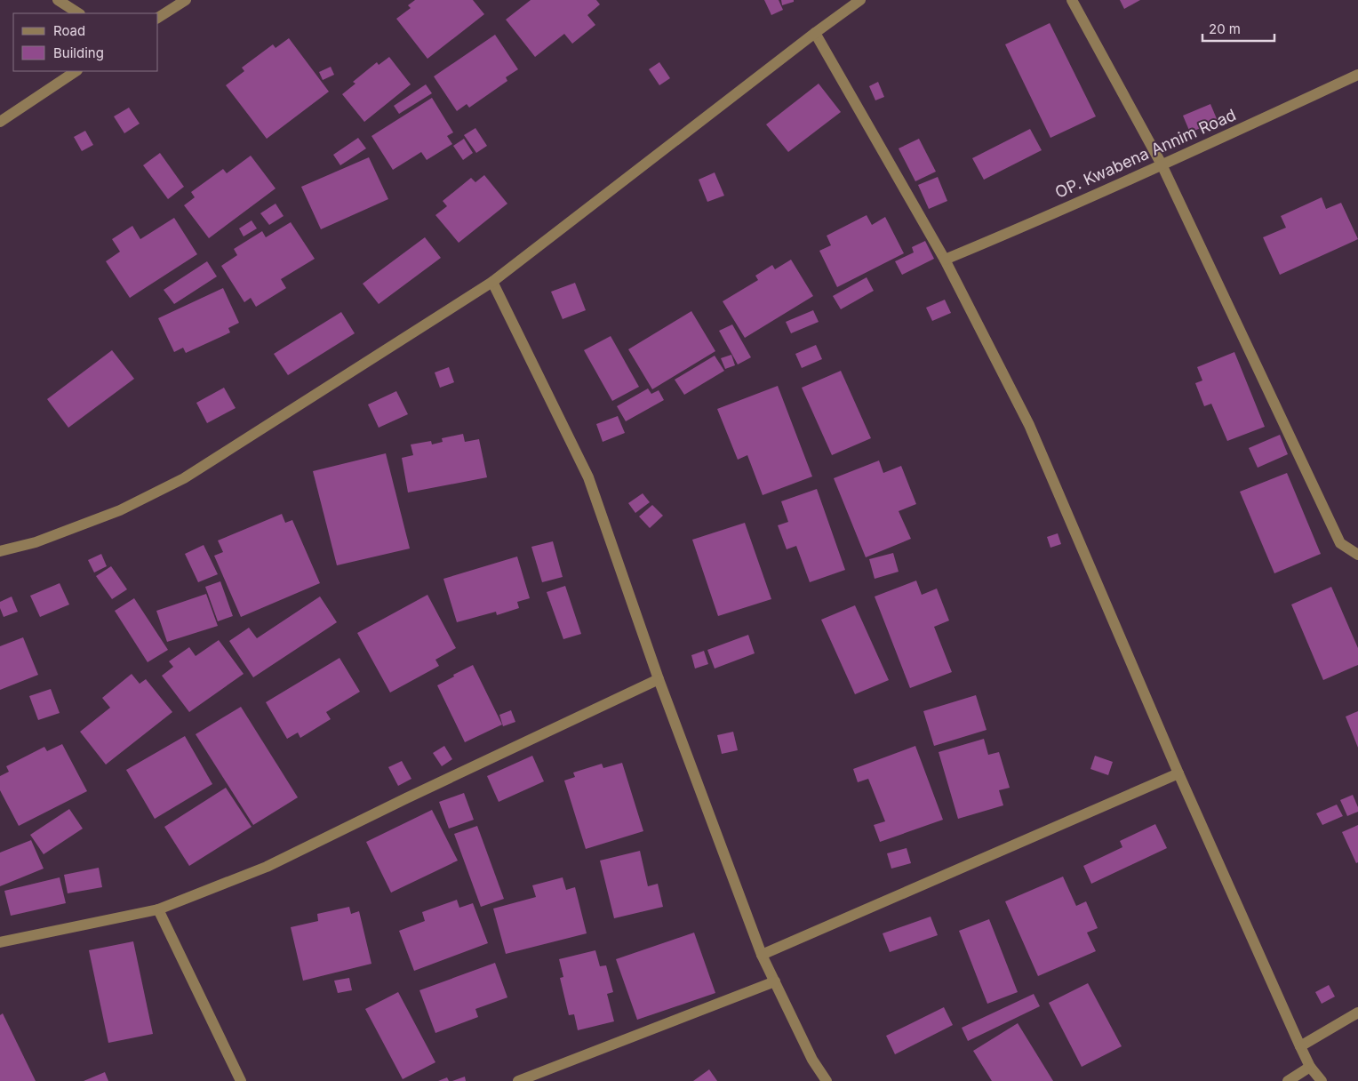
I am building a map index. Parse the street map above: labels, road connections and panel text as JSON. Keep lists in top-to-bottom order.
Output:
{
  "streets": {
    "street": ["OP. Kwabena Annim Road"]
  },
  "legend": ["Road", "Building"],
  "scale_bar": "20 m"
}
